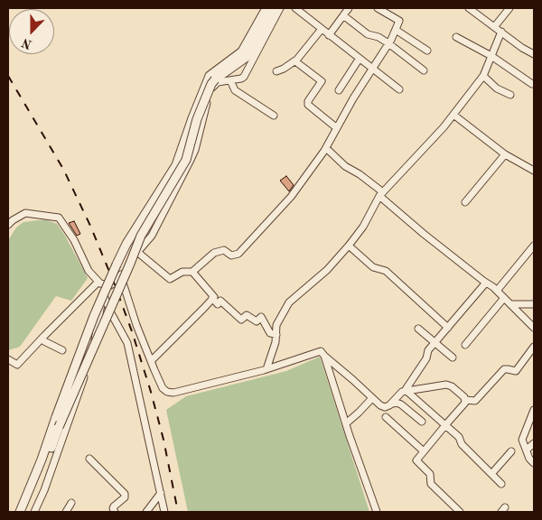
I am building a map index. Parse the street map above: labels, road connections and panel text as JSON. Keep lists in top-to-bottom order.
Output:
{
  "north": "bottom"
}
